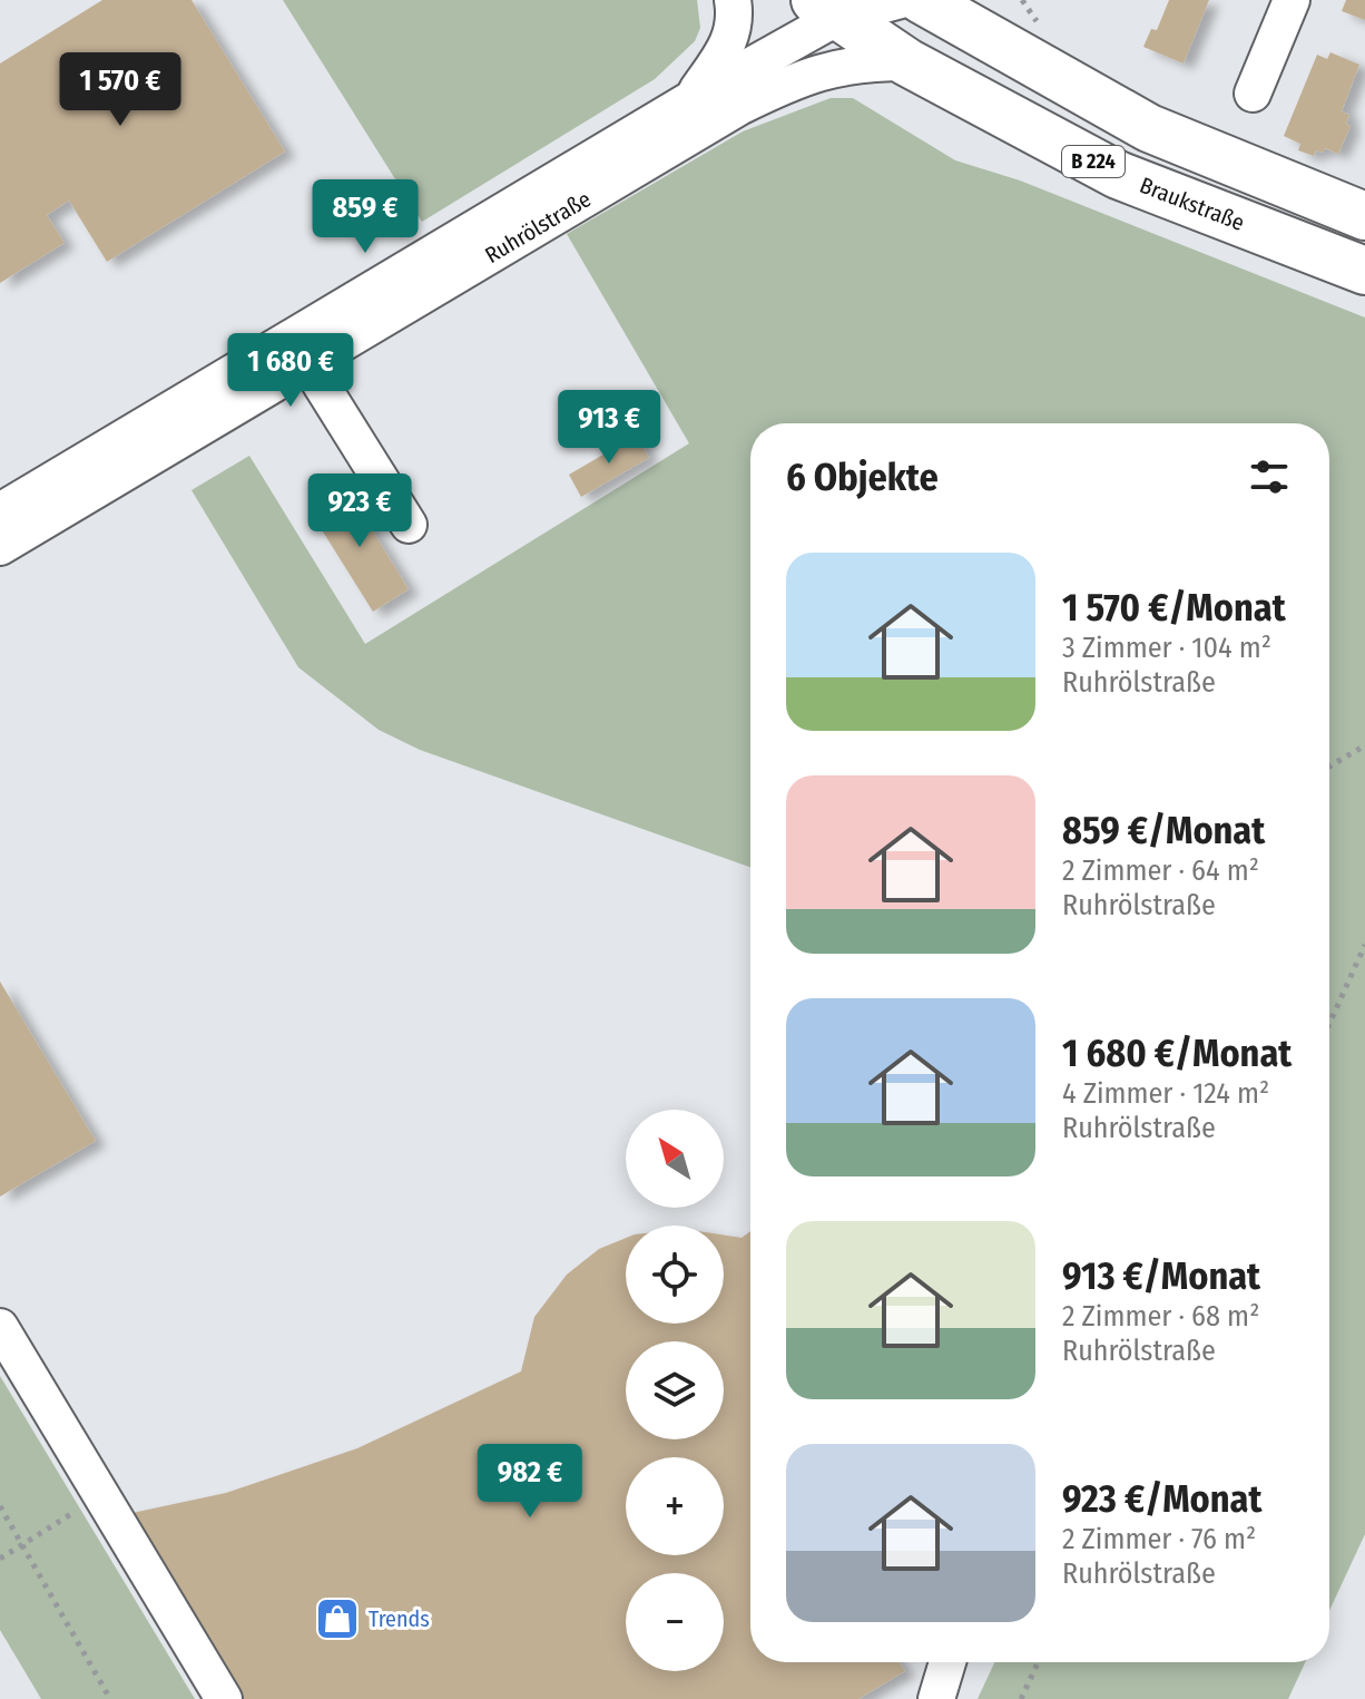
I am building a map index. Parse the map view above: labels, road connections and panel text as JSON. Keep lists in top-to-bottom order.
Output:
{
  "streets": {
    "main road": ["B 224", "Braukstraße"],
    "street": ["Ruhrölstraße"]
  },
  "crossings": [
    ["Braukstraße", "Ruhrölstraße"]
  ],
  "places": {
    "shop": ["Trends"]
  },
  "north": "top left",
  "page": {
    "price": [
      "1 570 €",
      "859 €",
      "1 680 €",
      "913 €",
      "923 €",
      "982 €"
    ],
    "heading": "6 Objekte",
    "list": [
      {
        "name": "1 570 €/Monat",
        "note": "3 Zimmer · 104 m² · Ruhrölstraße"
      },
      {
        "name": "859 €/Monat",
        "note": "2 Zimmer · 64 m² · Ruhrölstraße"
      },
      {
        "name": "1 680 €/Monat",
        "note": "4 Zimmer · 124 m² · Ruhrölstraße"
      },
      {
        "name": "913 €/Monat",
        "note": "2 Zimmer · 68 m² · Ruhrölstraße"
      },
      {
        "name": "923 €/Monat",
        "note": "2 Zimmer · 76 m² · Ruhrölstraße"
      }
    ],
    "map_buttons": ["+", "−"]
  }
}
